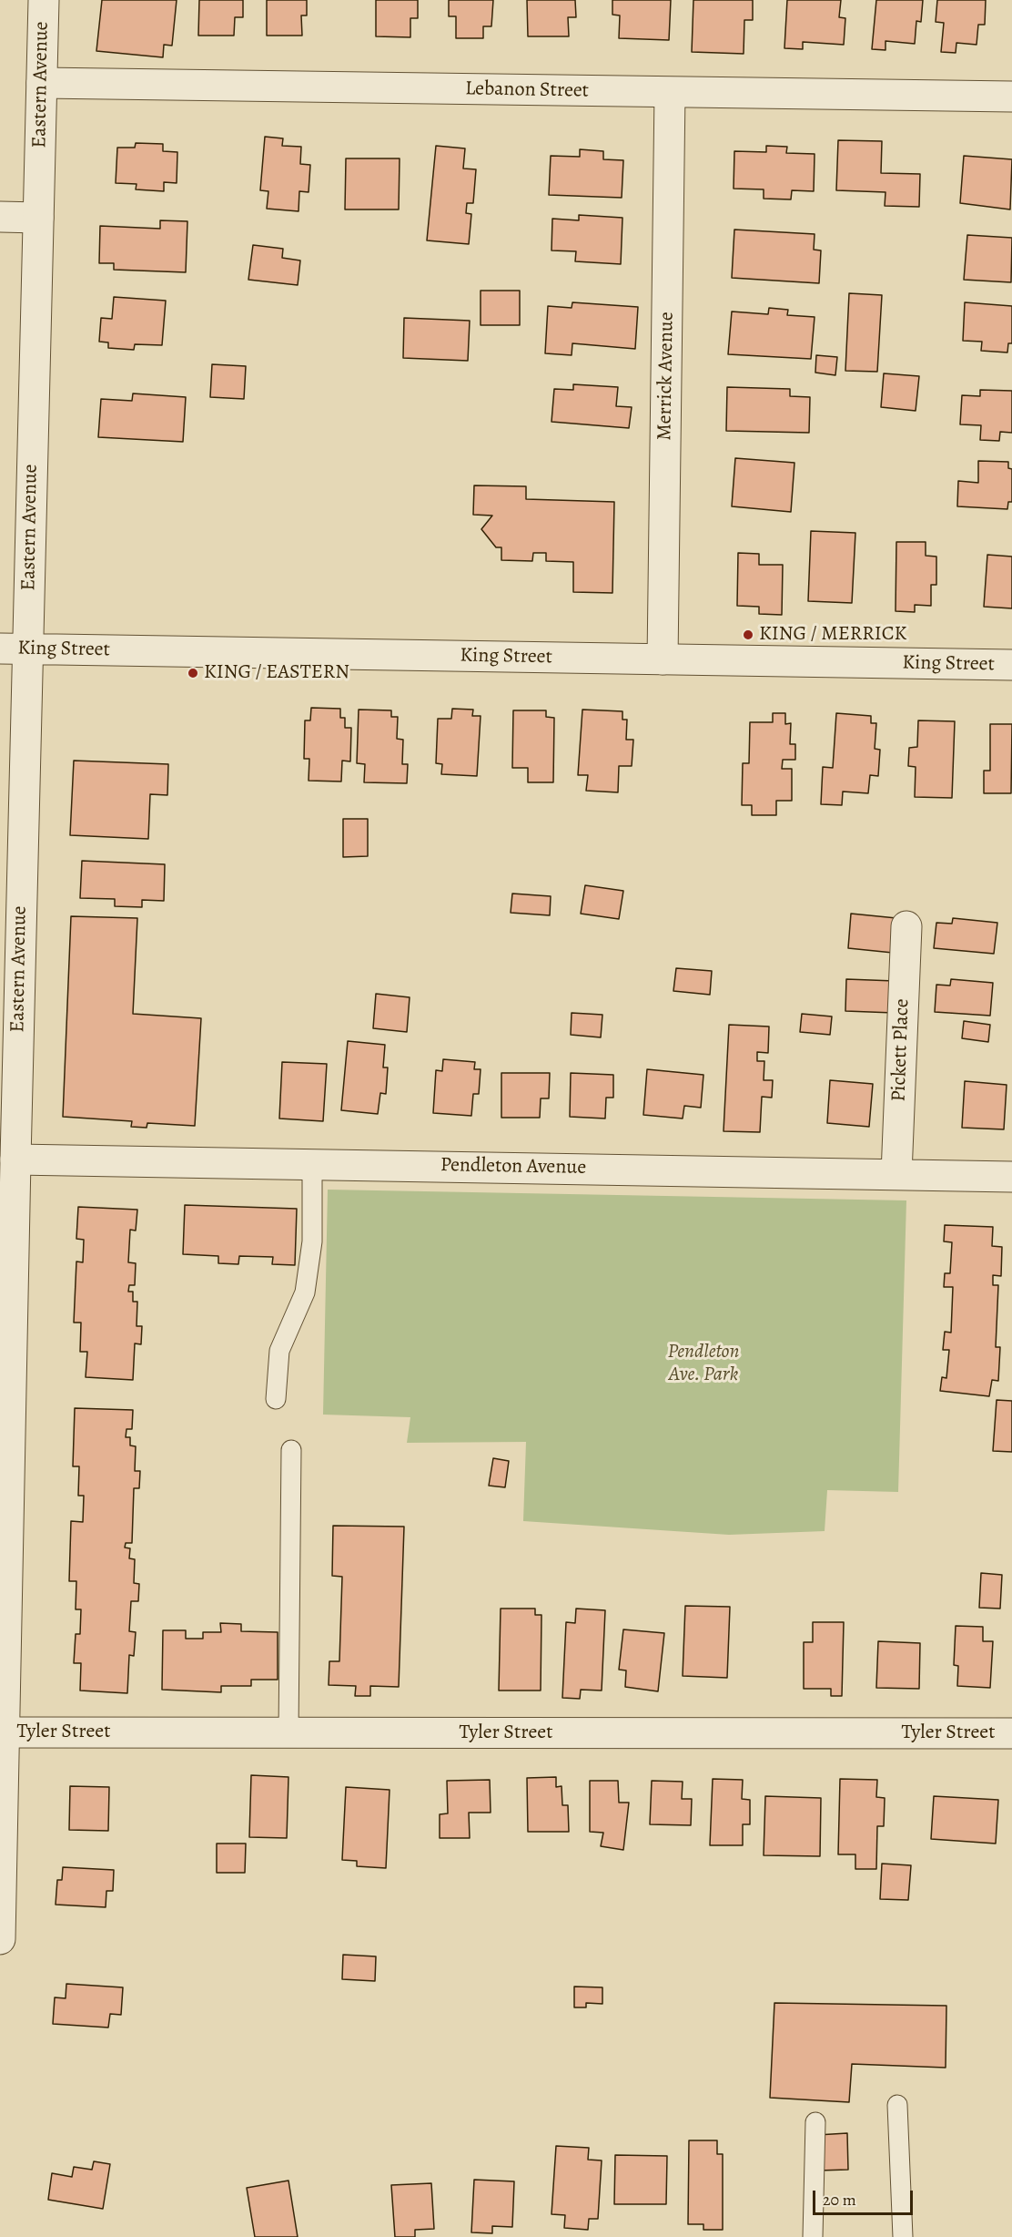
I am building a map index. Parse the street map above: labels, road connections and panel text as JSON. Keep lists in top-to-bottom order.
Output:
{
  "streets": {
    "street": [
      "Eastern Avenue",
      "Lebanon Street",
      "Merrick Avenue",
      "King Street",
      "Pickett Place",
      "Pendleton Avenue",
      "Tyler Street"
    ]
  },
  "crossings": [
    ["Eastern Avenue", "Lebanon Street"],
    ["Eastern Avenue", "King Street"],
    ["Eastern Avenue", "Pendleton Avenue"],
    ["Eastern Avenue", "Tyler Street"],
    ["Lebanon Street", "Merrick Avenue"],
    ["Merrick Avenue", "King Street"],
    ["Pickett Place", "Pendleton Avenue"]
  ],
  "parks": ["Pendleton Ave. Park"],
  "places": ["KING / MERRICK", "KING / EASTERN"],
  "scale_bar": "20 m"
}
